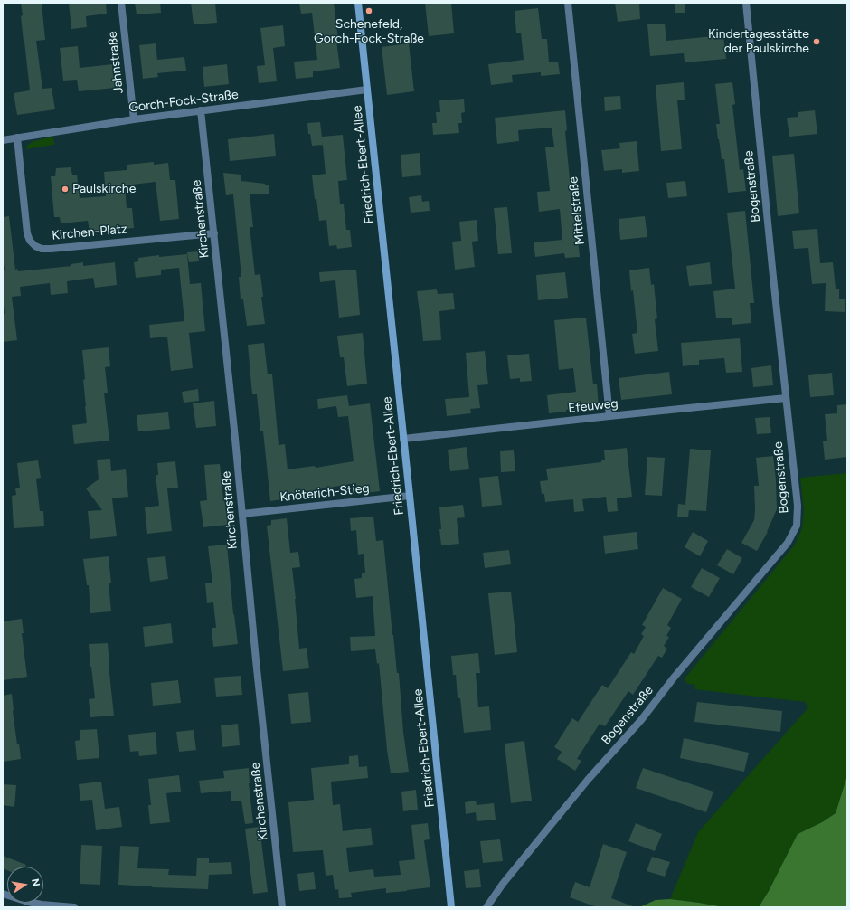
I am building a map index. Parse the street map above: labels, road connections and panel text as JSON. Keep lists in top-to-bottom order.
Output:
{
  "streets": {
    "street": [
      "Jahnstraße",
      "Gorch-Fock-Straße",
      "Friedrich-Ebert-Allee",
      "Bogenstraße",
      "Mittelstraße",
      "Kirchenstraße",
      "Kirchen-Platz",
      "Efeuweg",
      "Knöterich-Stieg"
    ]
  },
  "crossings": [
    ["Jahnstraße", "Gorch-Fock-Straße"],
    ["Gorch-Fock-Straße", "Friedrich-Ebert-Allee"],
    ["Gorch-Fock-Straße", "Kirchenstraße"],
    ["Gorch-Fock-Straße", "Kirchen-Platz"],
    ["Friedrich-Ebert-Allee", "Efeuweg"],
    ["Friedrich-Ebert-Allee", "Knöterich-Stieg"],
    ["Bogenstraße", "Efeuweg"],
    ["Mittelstraße", "Efeuweg"],
    ["Kirchenstraße", "Kirchen-Platz"],
    ["Kirchenstraße", "Knöterich-Stieg"]
  ],
  "places": ["Schenefeld, Gorch-Fock-Straße", "Kindertagesstätte der Paulskirche", "Paulskirche"],
  "north": "right"
}
